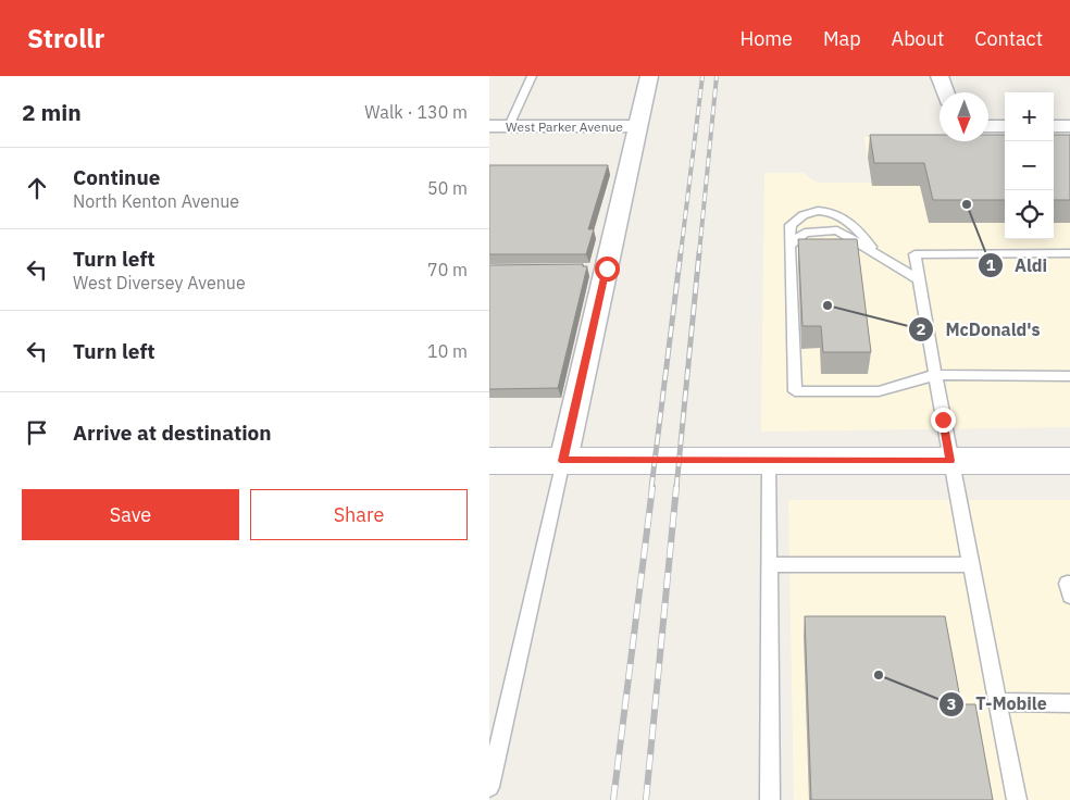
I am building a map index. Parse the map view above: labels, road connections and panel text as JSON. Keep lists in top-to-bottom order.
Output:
{
  "streets": {
    "street": ["West Parker Avenue"]
  },
  "places": ["Aldi", "McDonald's", "T-Mobile"],
  "north": "bottom",
  "page": {
    "header": "Strollr",
    "nav": [
      "Home",
      "Map",
      "About",
      "Contact"
    ],
    "heading": ["2 min", "Walk · 130 m"],
    "map_buttons": ["+", "−"],
    "list": [
      ["Continue", "North Kenton Avenue", "50 m"],
      ["Turn left", "West Diversey Avenue", "70 m"],
      ["Turn left", "10 m"],
      "Arrive at destination"
    ],
    "buttons": ["Save", "Share"]
  }
}
